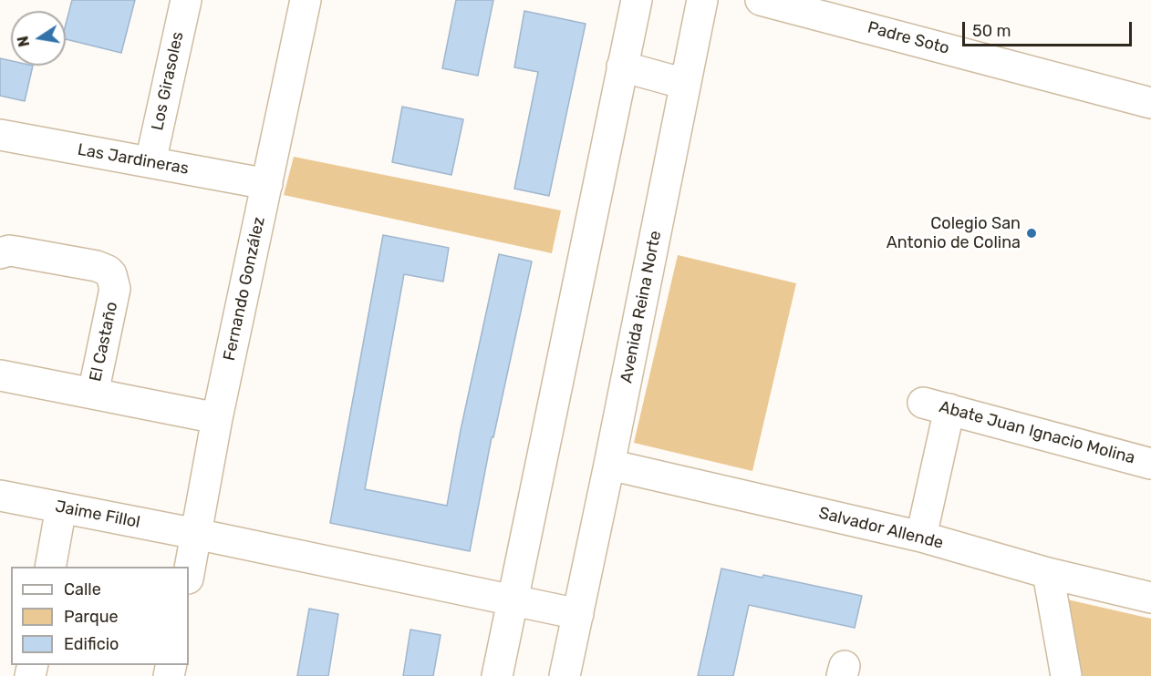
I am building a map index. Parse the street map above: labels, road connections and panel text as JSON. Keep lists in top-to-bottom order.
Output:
{
  "streets": {
    "street": [
      "Padre Soto",
      "Los Girasoles",
      "Las Jardineras",
      "Fernando González",
      "Avenida Reina Norte",
      "El Castaño",
      "Abate Juan Ignacio Molina",
      "Jaime Fillol",
      "Salvador Allende"
    ]
  },
  "crossings": [
    ["Los Girasoles", "Las Jardineras"],
    ["Las Jardineras", "Fernando González"],
    ["Fernando González", "Jaime Fillol"],
    ["Avenida Reina Norte", "Salvador Allende"],
    ["Abate Juan Ignacio Molina", "Salvador Allende"]
  ],
  "places": ["Colegio San Antonio de Colina"],
  "legend": ["Calle", "Parque", "Edificio"],
  "scale_bar": "50 m",
  "north": "left"
}
